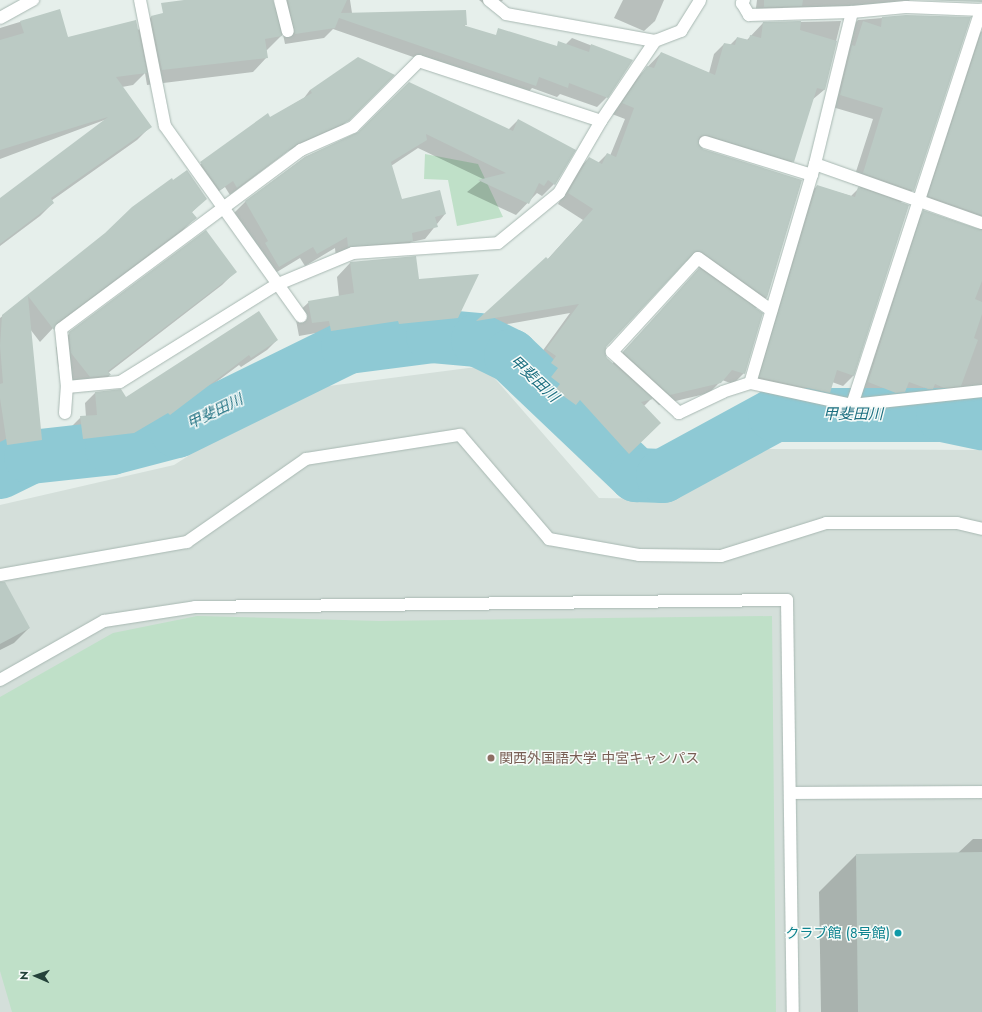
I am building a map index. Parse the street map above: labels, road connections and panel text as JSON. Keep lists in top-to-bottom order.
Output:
{
  "water": ["甲斐田川"],
  "places": ["関西外国語大学 中宮キャンパス", "クラブ館 (8号館)"],
  "north": "left"
}
